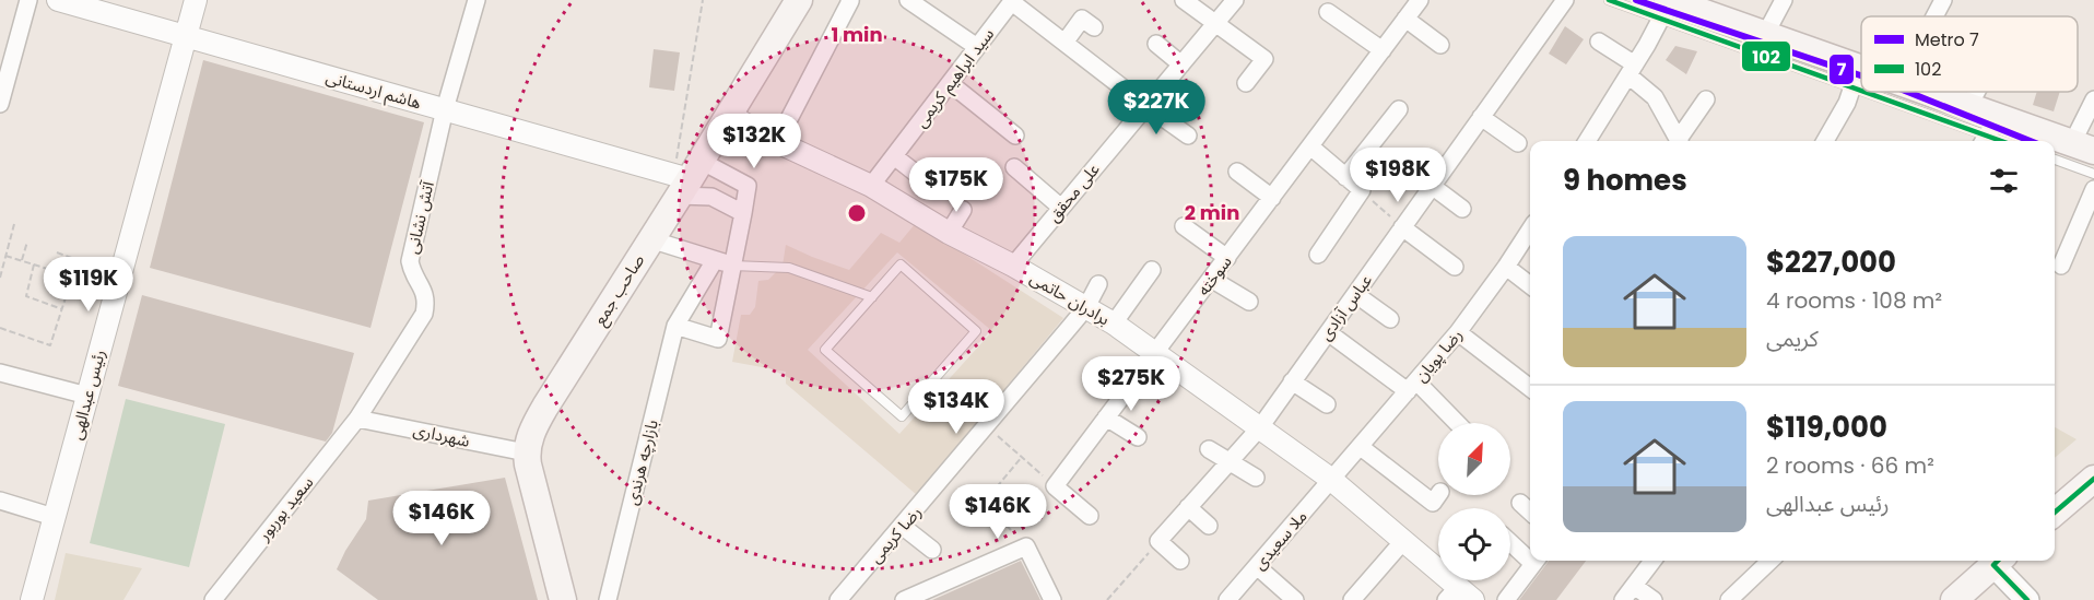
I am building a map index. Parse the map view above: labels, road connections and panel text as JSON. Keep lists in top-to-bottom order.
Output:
{
  "streets": {
    "main road": ["صاحب جمع"],
    "street": [
      "سید ابراهیم کریمی",
      "هاشم اردستانی",
      "علی محقق",
      "آتش نشانی",
      "سوخته",
      "برادران حاتمی",
      "عباس آزادی",
      "رضا پویان",
      "رئیس عبدالهی",
      "شهرداری",
      "بازارچه هرندی",
      "سعید بوربور",
      "رضا کریمی",
      "ملا سعیدی"
    ]
  },
  "crossings": [
    ["سید ابراهیم کریمی", "برادران حاتمی"],
    ["هاشم اردستانی", "آتش نشانی"],
    ["هاشم اردستانی", "صاحب جمع"],
    ["هاشم اردستانی", "رئیس عبدالهی"],
    ["علی محقق", "برادران حاتمی"],
    ["آتش نشانی", "شهرداری"],
    ["آتش نشانی", "سعید بوربور"],
    ["سوخته", "برادران حاتمی"],
    ["صاحب جمع", "برادران حاتمی"],
    ["صاحب جمع", "شهرداری"],
    ["برادران حاتمی", "عباس آزادی"],
    ["برادران حاتمی", "رضا پویان"],
    ["برادران حاتمی", "رضا کریمی"],
    ["برادران حاتمی", "ملا سعیدی"],
    ["رضا پویان", "ملا سعیدی"],
    ["شهرداری", "سعید بوربور"]
  ],
  "lines": ["metro line 7", "transit line 102"],
  "legend": ["Metro 7", "102"],
  "north": "top right",
  "page": {
    "price": [
      "$227K",
      "$132K",
      "$198K",
      "$175K",
      "$119K",
      "$275K",
      "$134K",
      "$146K",
      "$146K"
    ],
    "heading": "9 homes",
    "list": [
      {
        "name": "$227,000",
        "note": "4 rooms · 108 m² · کریمی"
      },
      {
        "name": "$119,000",
        "note": "2 rooms · 66 m² · رئیس عبدالهی"
      }
    ]
  },
  "rings": ["1 min", "2 min"]
}
